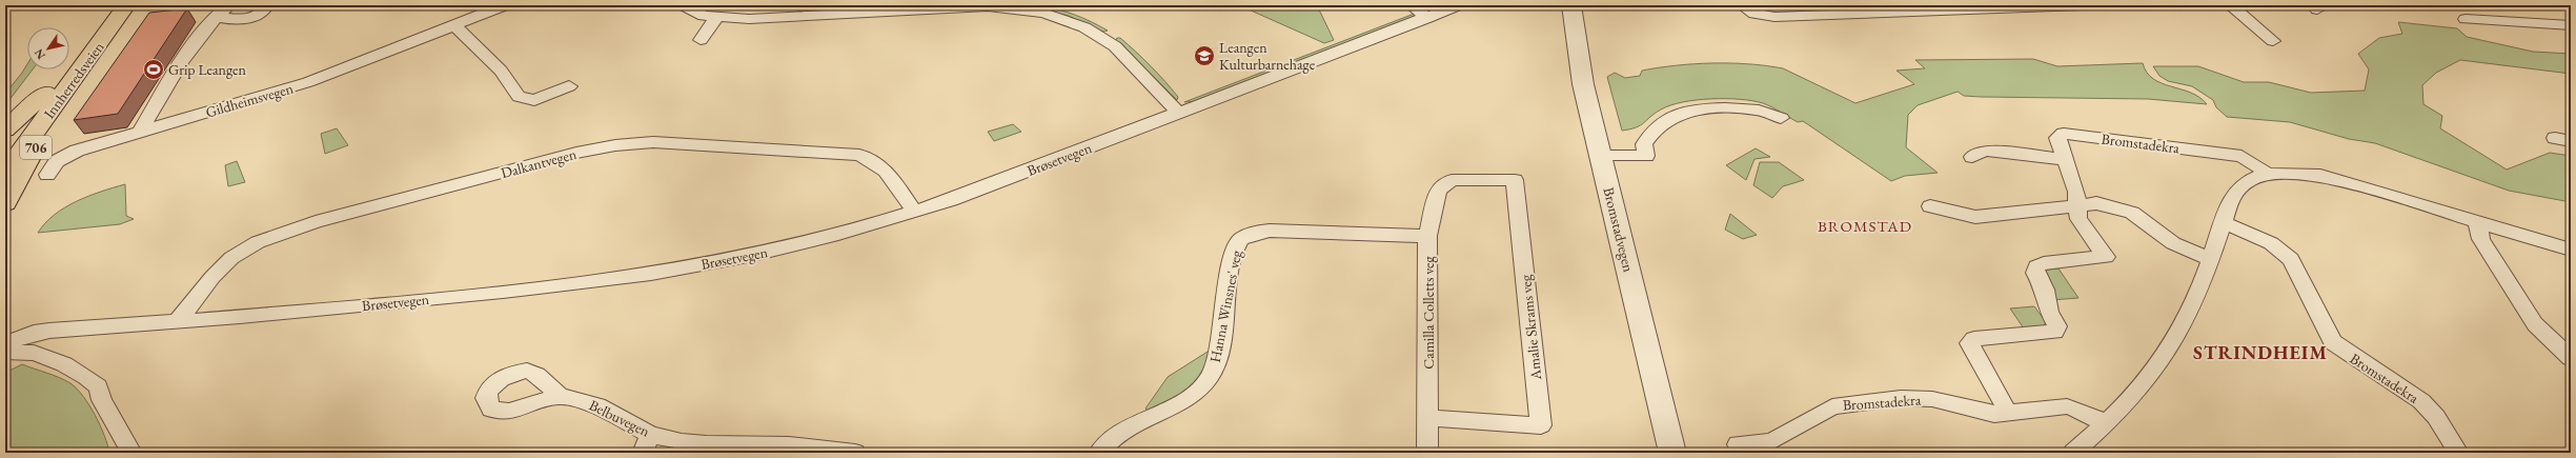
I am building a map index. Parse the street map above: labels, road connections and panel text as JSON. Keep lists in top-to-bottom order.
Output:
{
  "streets": {
    "highway": ["Innherredsveien", "706"],
    "street": [
      "Gildheimsvegen",
      "Bromstadekra",
      "Brøsetvegen",
      "Dalkantvegen",
      "Bromstadvegen",
      "Hanna Winsnes' veg",
      "Camilla Colletts veg",
      "Amalie Skrams veg",
      "Belbuvegen"
    ]
  },
  "crossings": [
    ["Innherredsveien", "706"],
    ["Brøsetvegen", "Dalkantvegen"],
    ["Hanna Winsnes' veg", "Camilla Colletts veg"],
    ["Camilla Colletts veg", "Amalie Skrams veg"]
  ],
  "districts": ["BROMSTAD", "STRINDHEIM"],
  "places": {
    "school or university": ["Leangen Kulturbarnehage"],
    "sports": ["Grip Leangen"]
  },
  "north": "bottom left"
}
